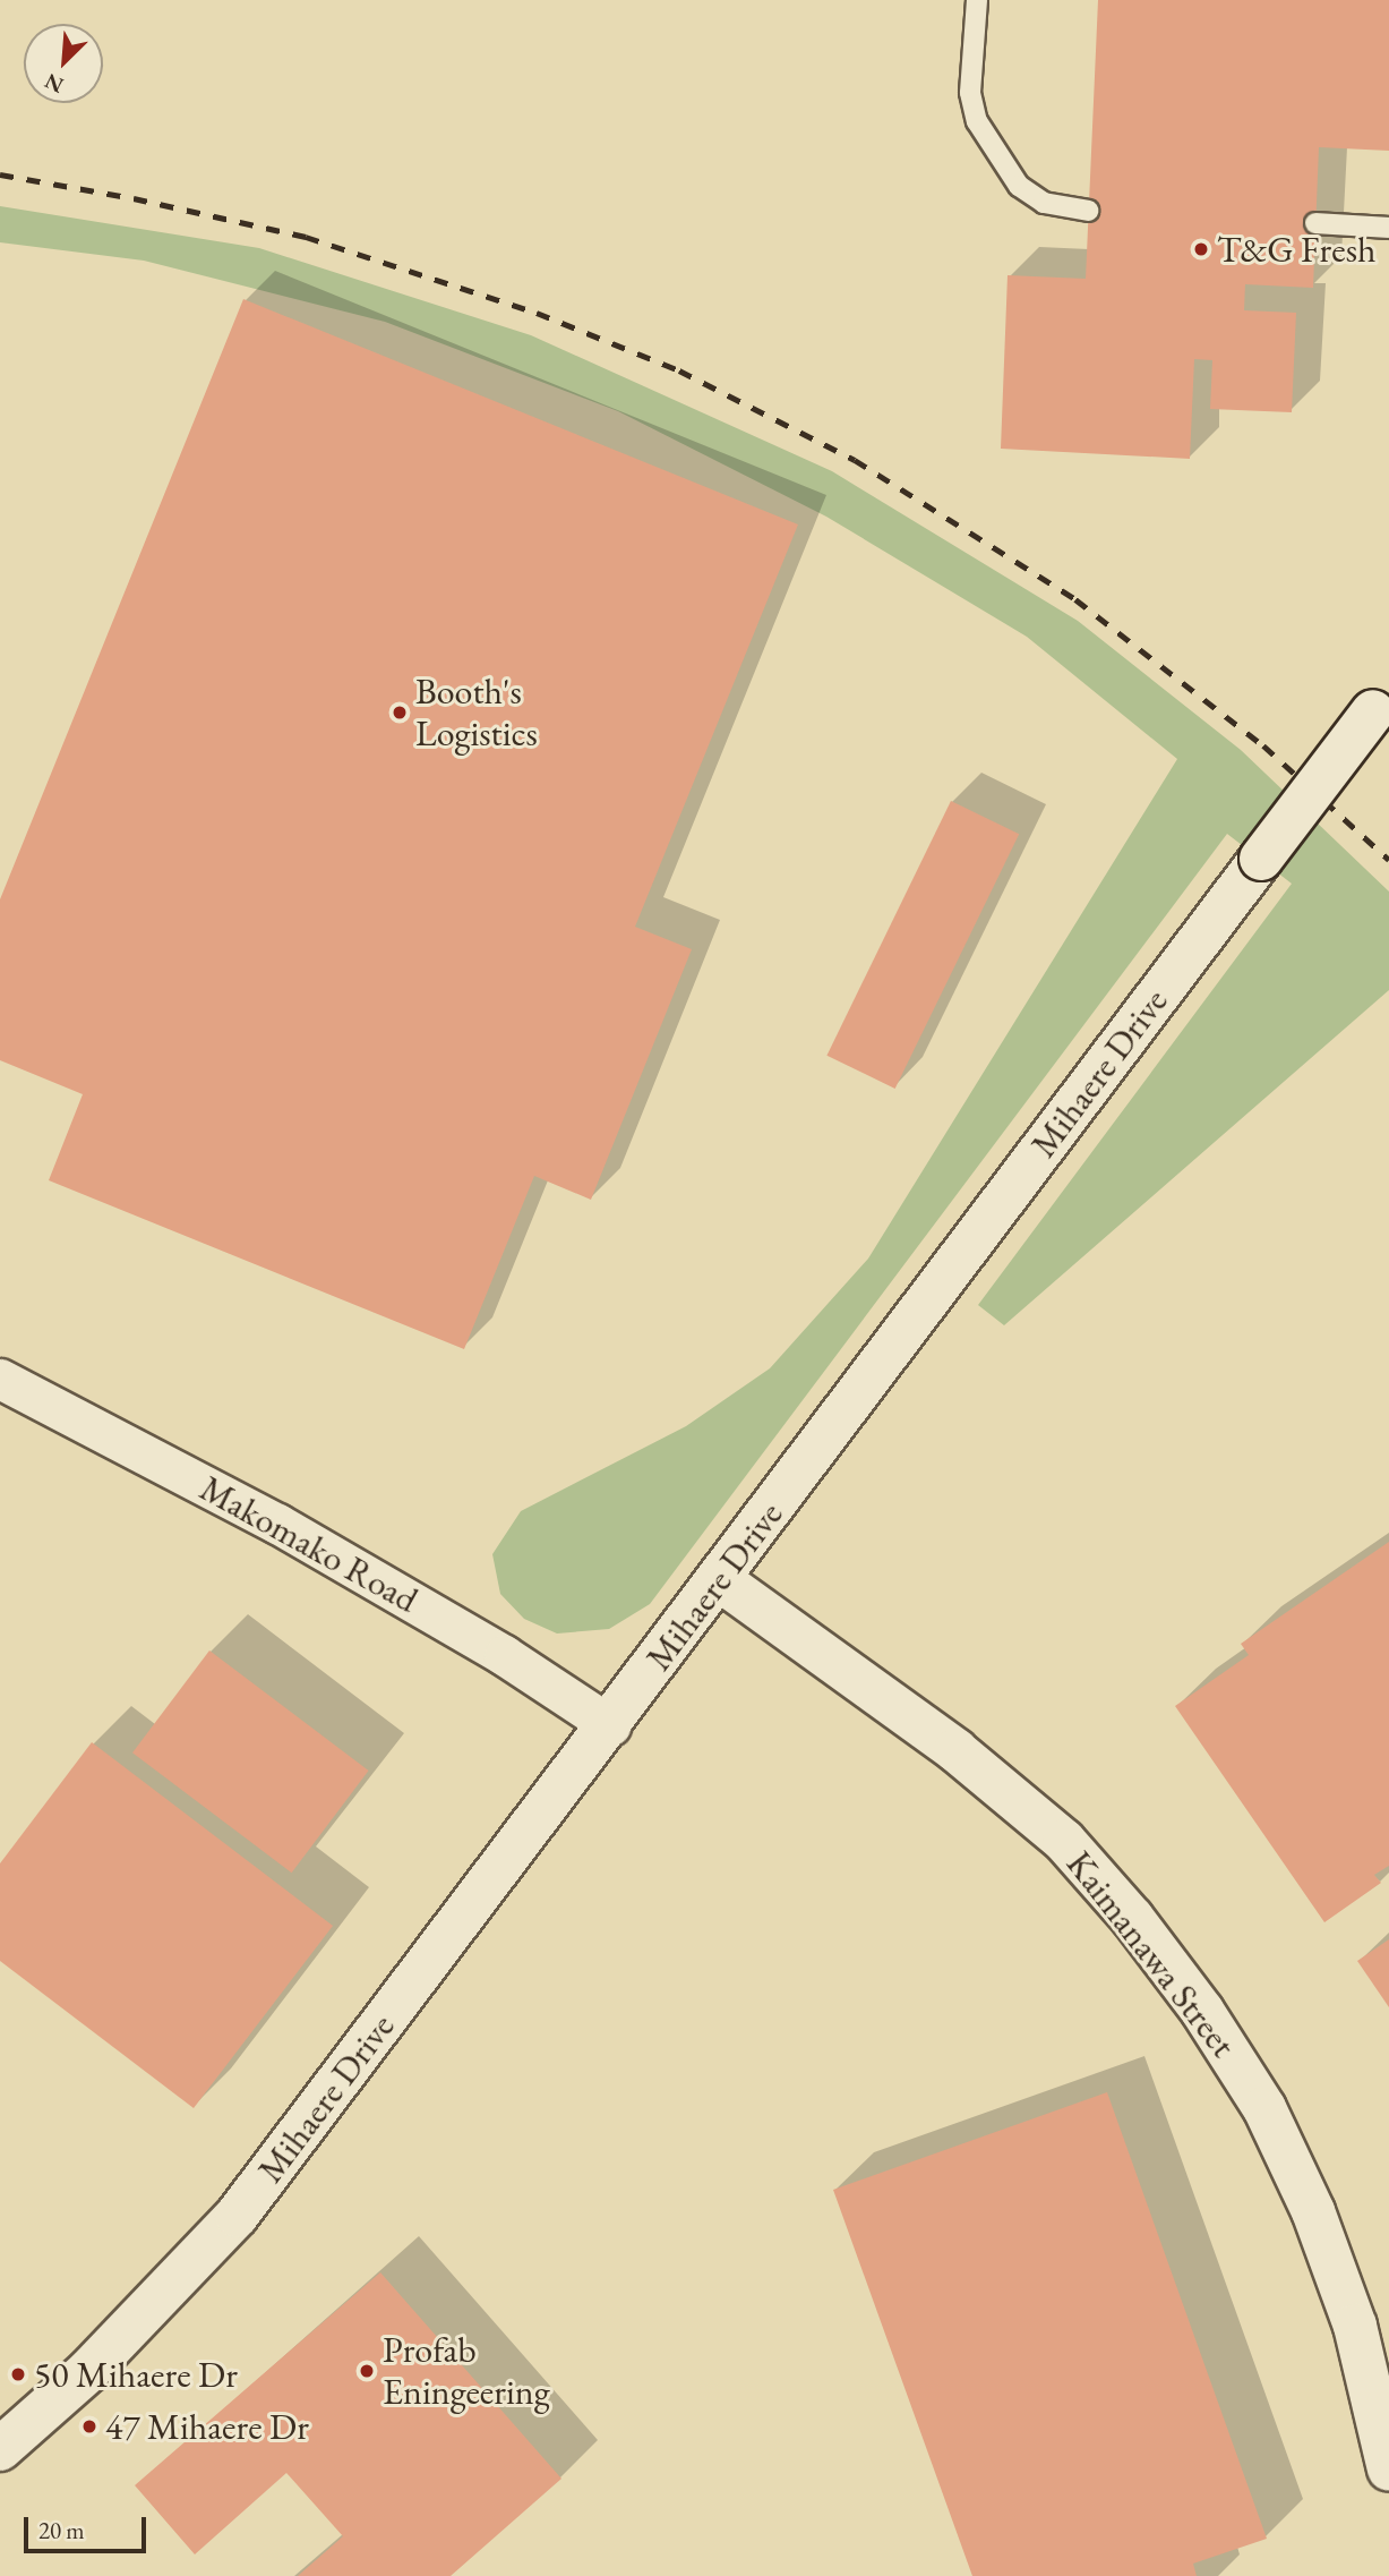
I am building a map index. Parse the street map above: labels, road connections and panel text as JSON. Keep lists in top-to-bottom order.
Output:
{
  "streets": {
    "main road": ["Mihaere Drive", "Kaimanawa Street"],
    "street": ["Makomako Road"]
  },
  "crossings": [
    ["Mihaere Drive", "Makomako Road"],
    ["Mihaere Drive", "Kaimanawa Street"]
  ],
  "places": [
    "T&G Fresh",
    "Booth's Logistics",
    "Profab Eningeering",
    "50 Mihaere Dr",
    "47 Mihaere Dr"
  ],
  "scale_bar": "20 m",
  "north": "bottom left"
}
